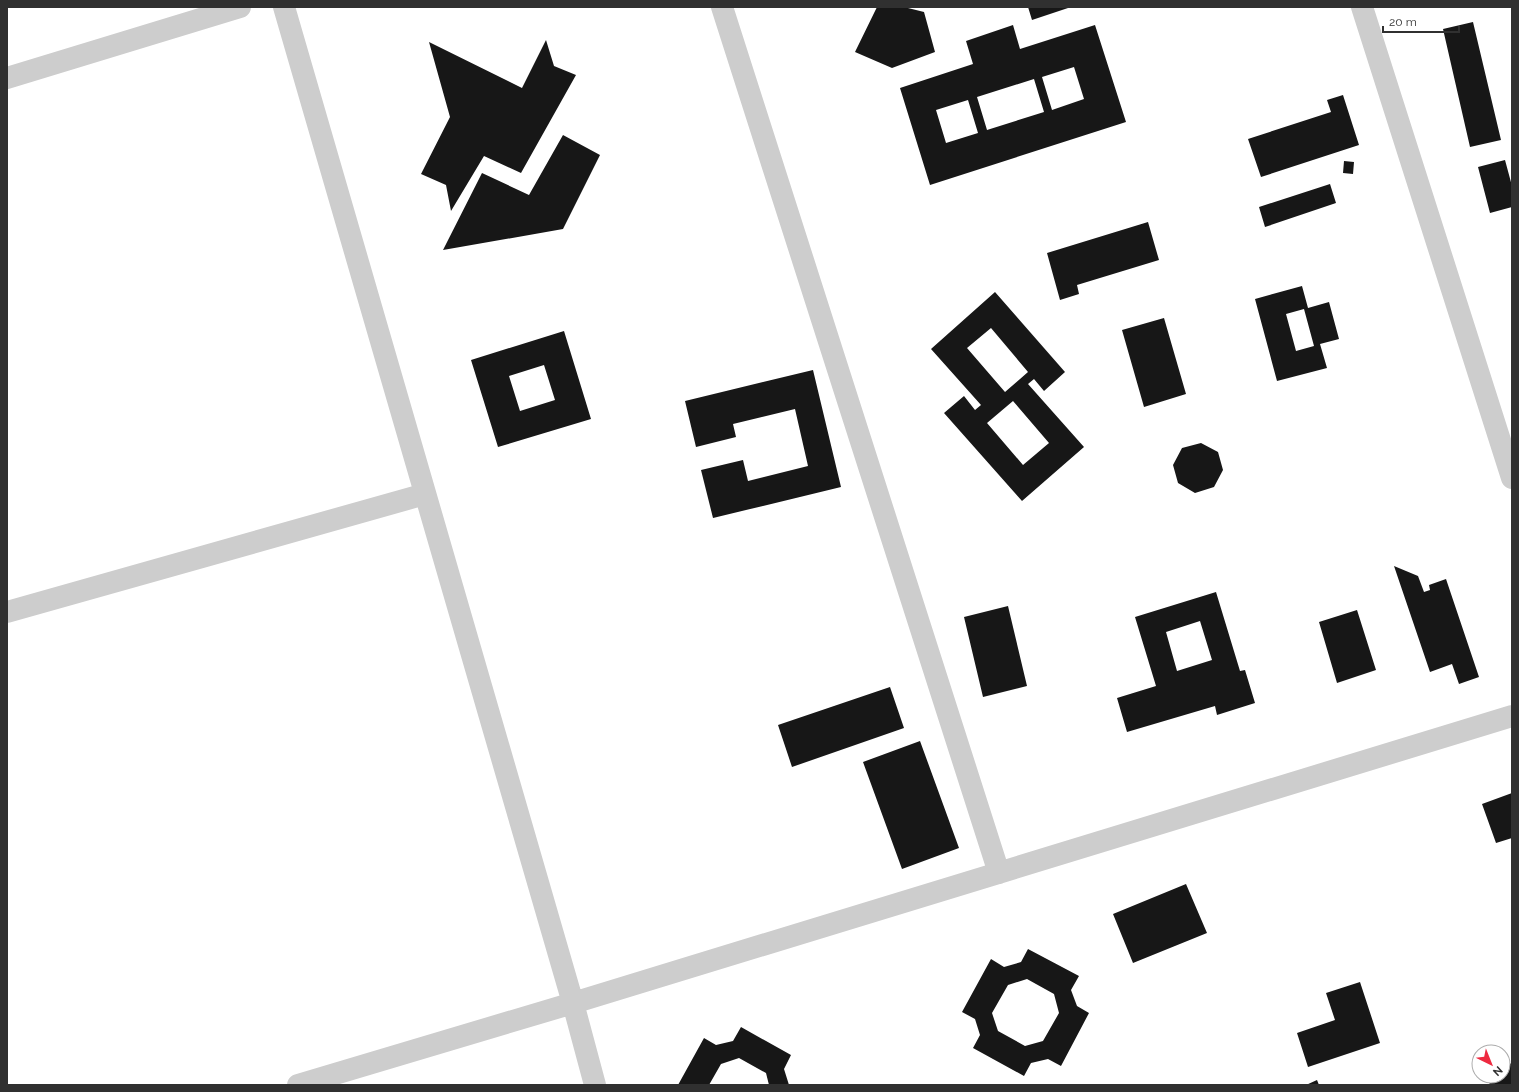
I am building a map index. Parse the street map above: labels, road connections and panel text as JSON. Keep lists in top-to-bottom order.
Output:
{
  "scale_bar": "20 m",
  "north": "bottom right"
}
